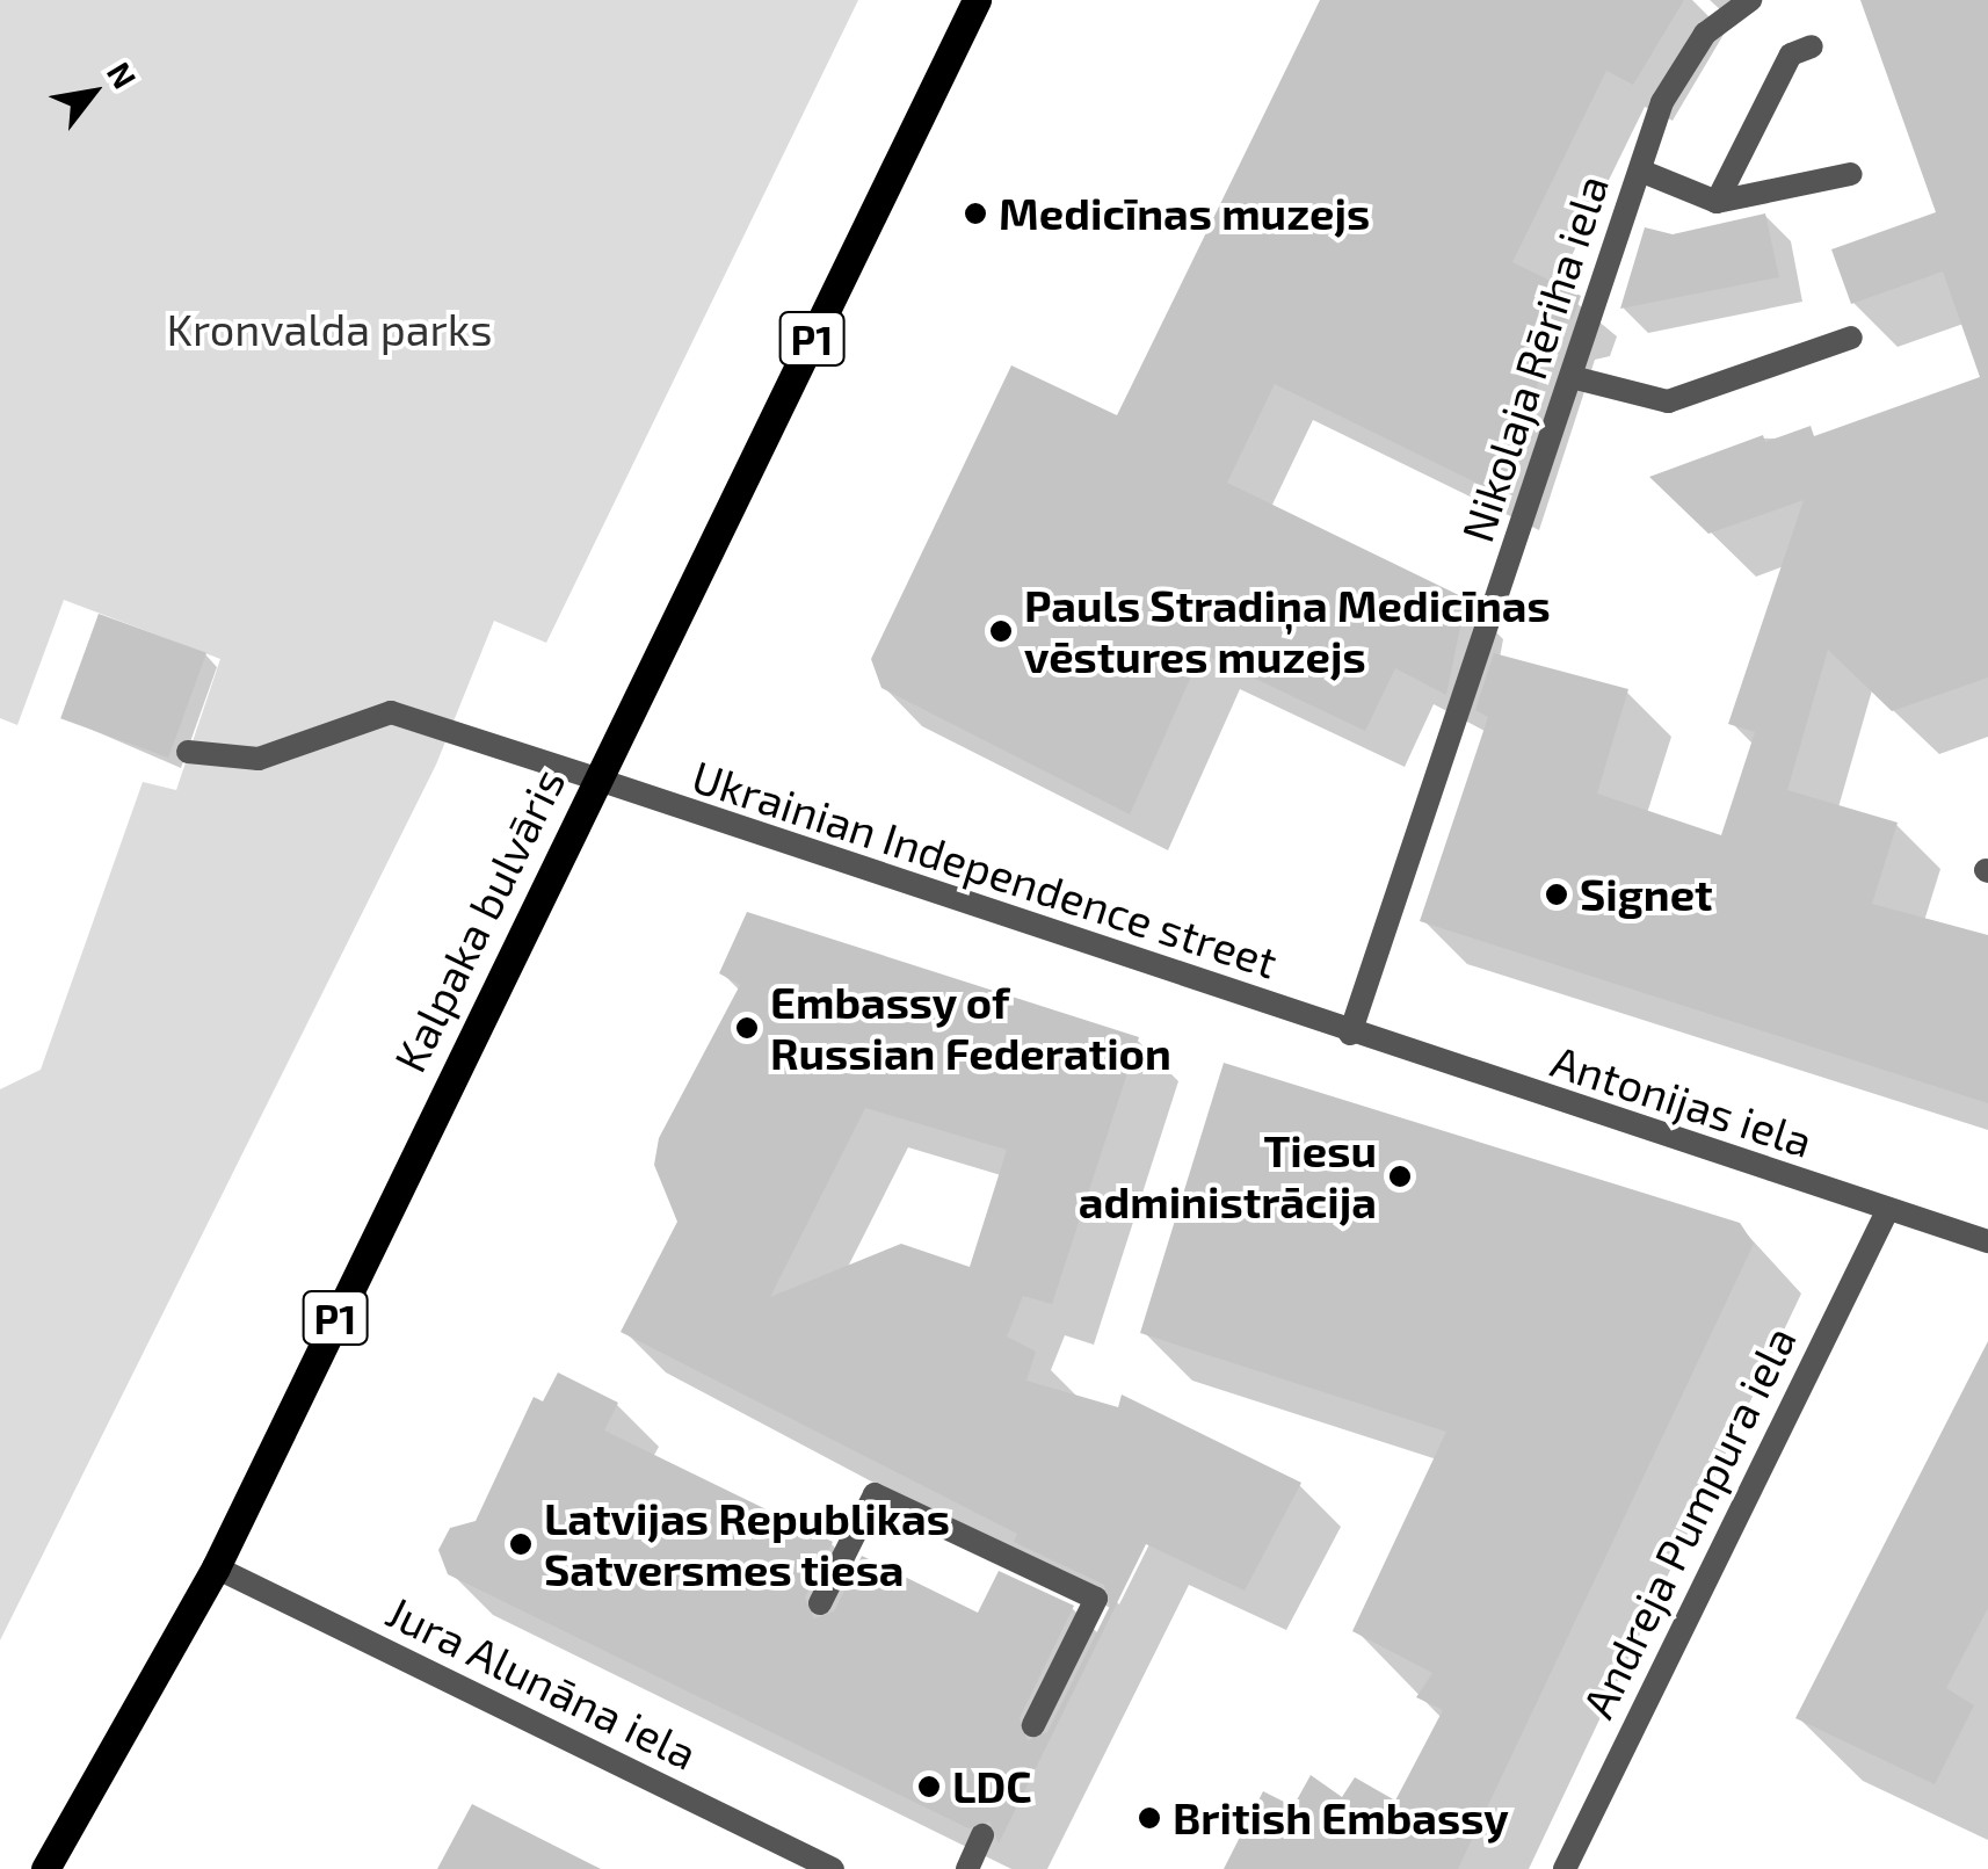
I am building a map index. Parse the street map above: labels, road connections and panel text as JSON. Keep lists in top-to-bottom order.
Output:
{
  "streets": {
    "main road": ["P1", "Kalpaka bulvāris"],
    "street": [
      "Nikolaja Rēriha iela",
      "Ukrainian Independence street",
      "Antonijas iela",
      "Andreja Pumpura iela",
      "Jura Alunāna iela"
    ]
  },
  "crossings": [
    ["Nikolaja Rēriha iela", "Ukrainian Independence street"],
    ["Nikolaja Rēriha iela", "Antonijas iela"],
    ["Ukrainian Independence street", "Kalpaka bulvāris"],
    ["Ukrainian Independence street", "Antonijas iela"],
    ["Kalpaka bulvāris", "Jura Alunāna iela"],
    ["Antonijas iela", "Andreja Pumpura iela"]
  ],
  "parks": ["Kronvalda parks"],
  "places": [
    "Medicīnas muzejs",
    "Pauls Stradiņa Medicīnas vēstures muzejs",
    "Signet",
    "Embassy of Russian Federation",
    "Tiesu administrācija",
    "Latvijas Republikas Satversmes tiesa",
    "LDC",
    "British Embassy"
  ],
  "north": "top right"
}
